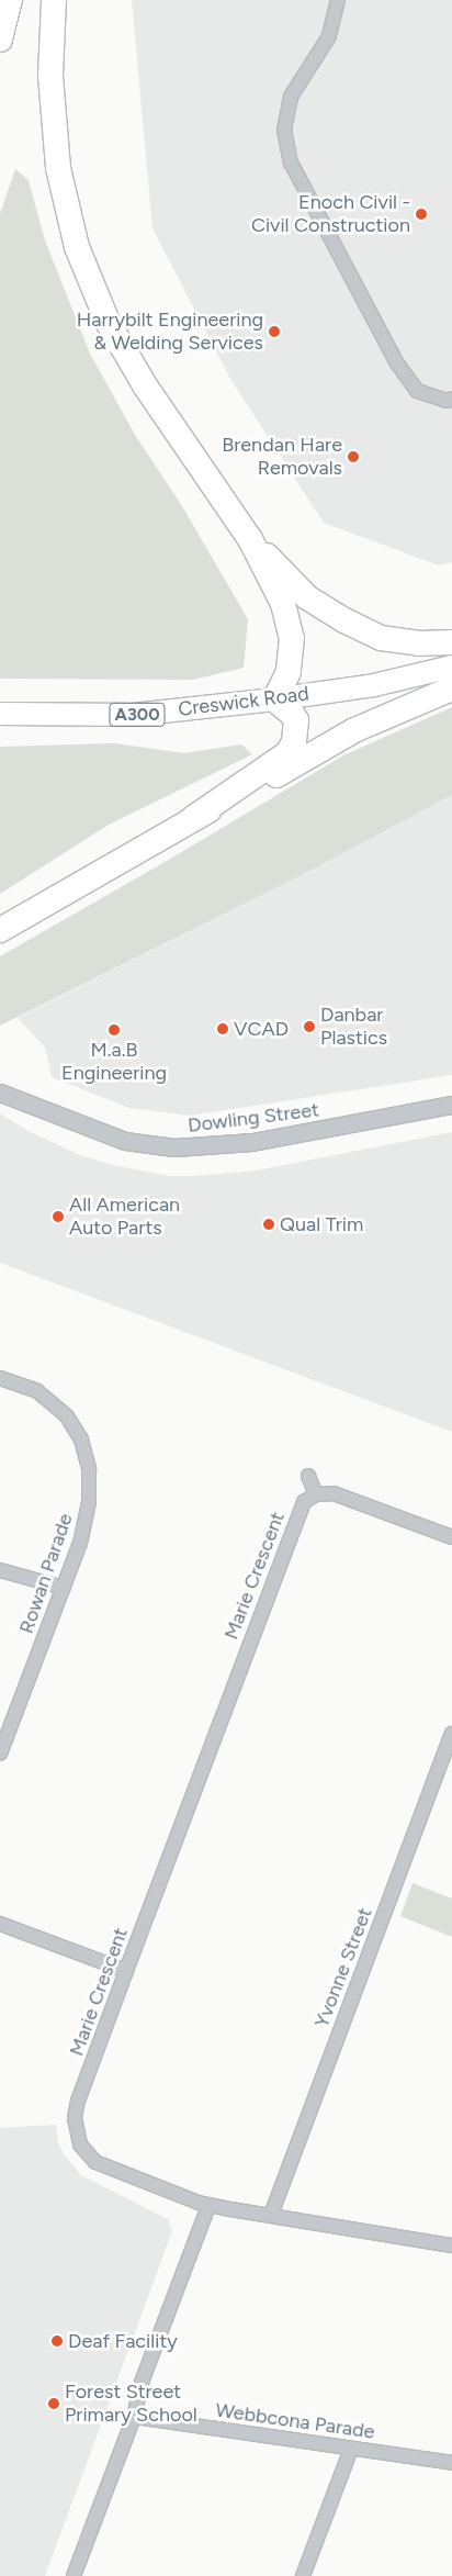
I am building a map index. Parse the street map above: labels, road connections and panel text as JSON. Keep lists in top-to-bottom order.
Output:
{
  "streets": {
    "highway": ["Creswick Road", "A300"],
    "street": [
      "Dowling Street",
      "Rowan Parade",
      "Marie Crescent",
      "Yvonne Street",
      "Webbcona Parade"
    ]
  },
  "crossings": [
    ["Marie Crescent", "Yvonne Street"]
  ],
  "places": [
    "Enoch Civil - Civil Construction",
    "Harrybilt Engineering & Welding Services",
    "Brendan Hare Removals",
    "Danbar Plastics",
    "VCAD",
    "M.a.B Engineering",
    "All American Auto Parts",
    "Qual Trim",
    "Deaf Facility",
    "Forest Street Primary School"
  ]
}
